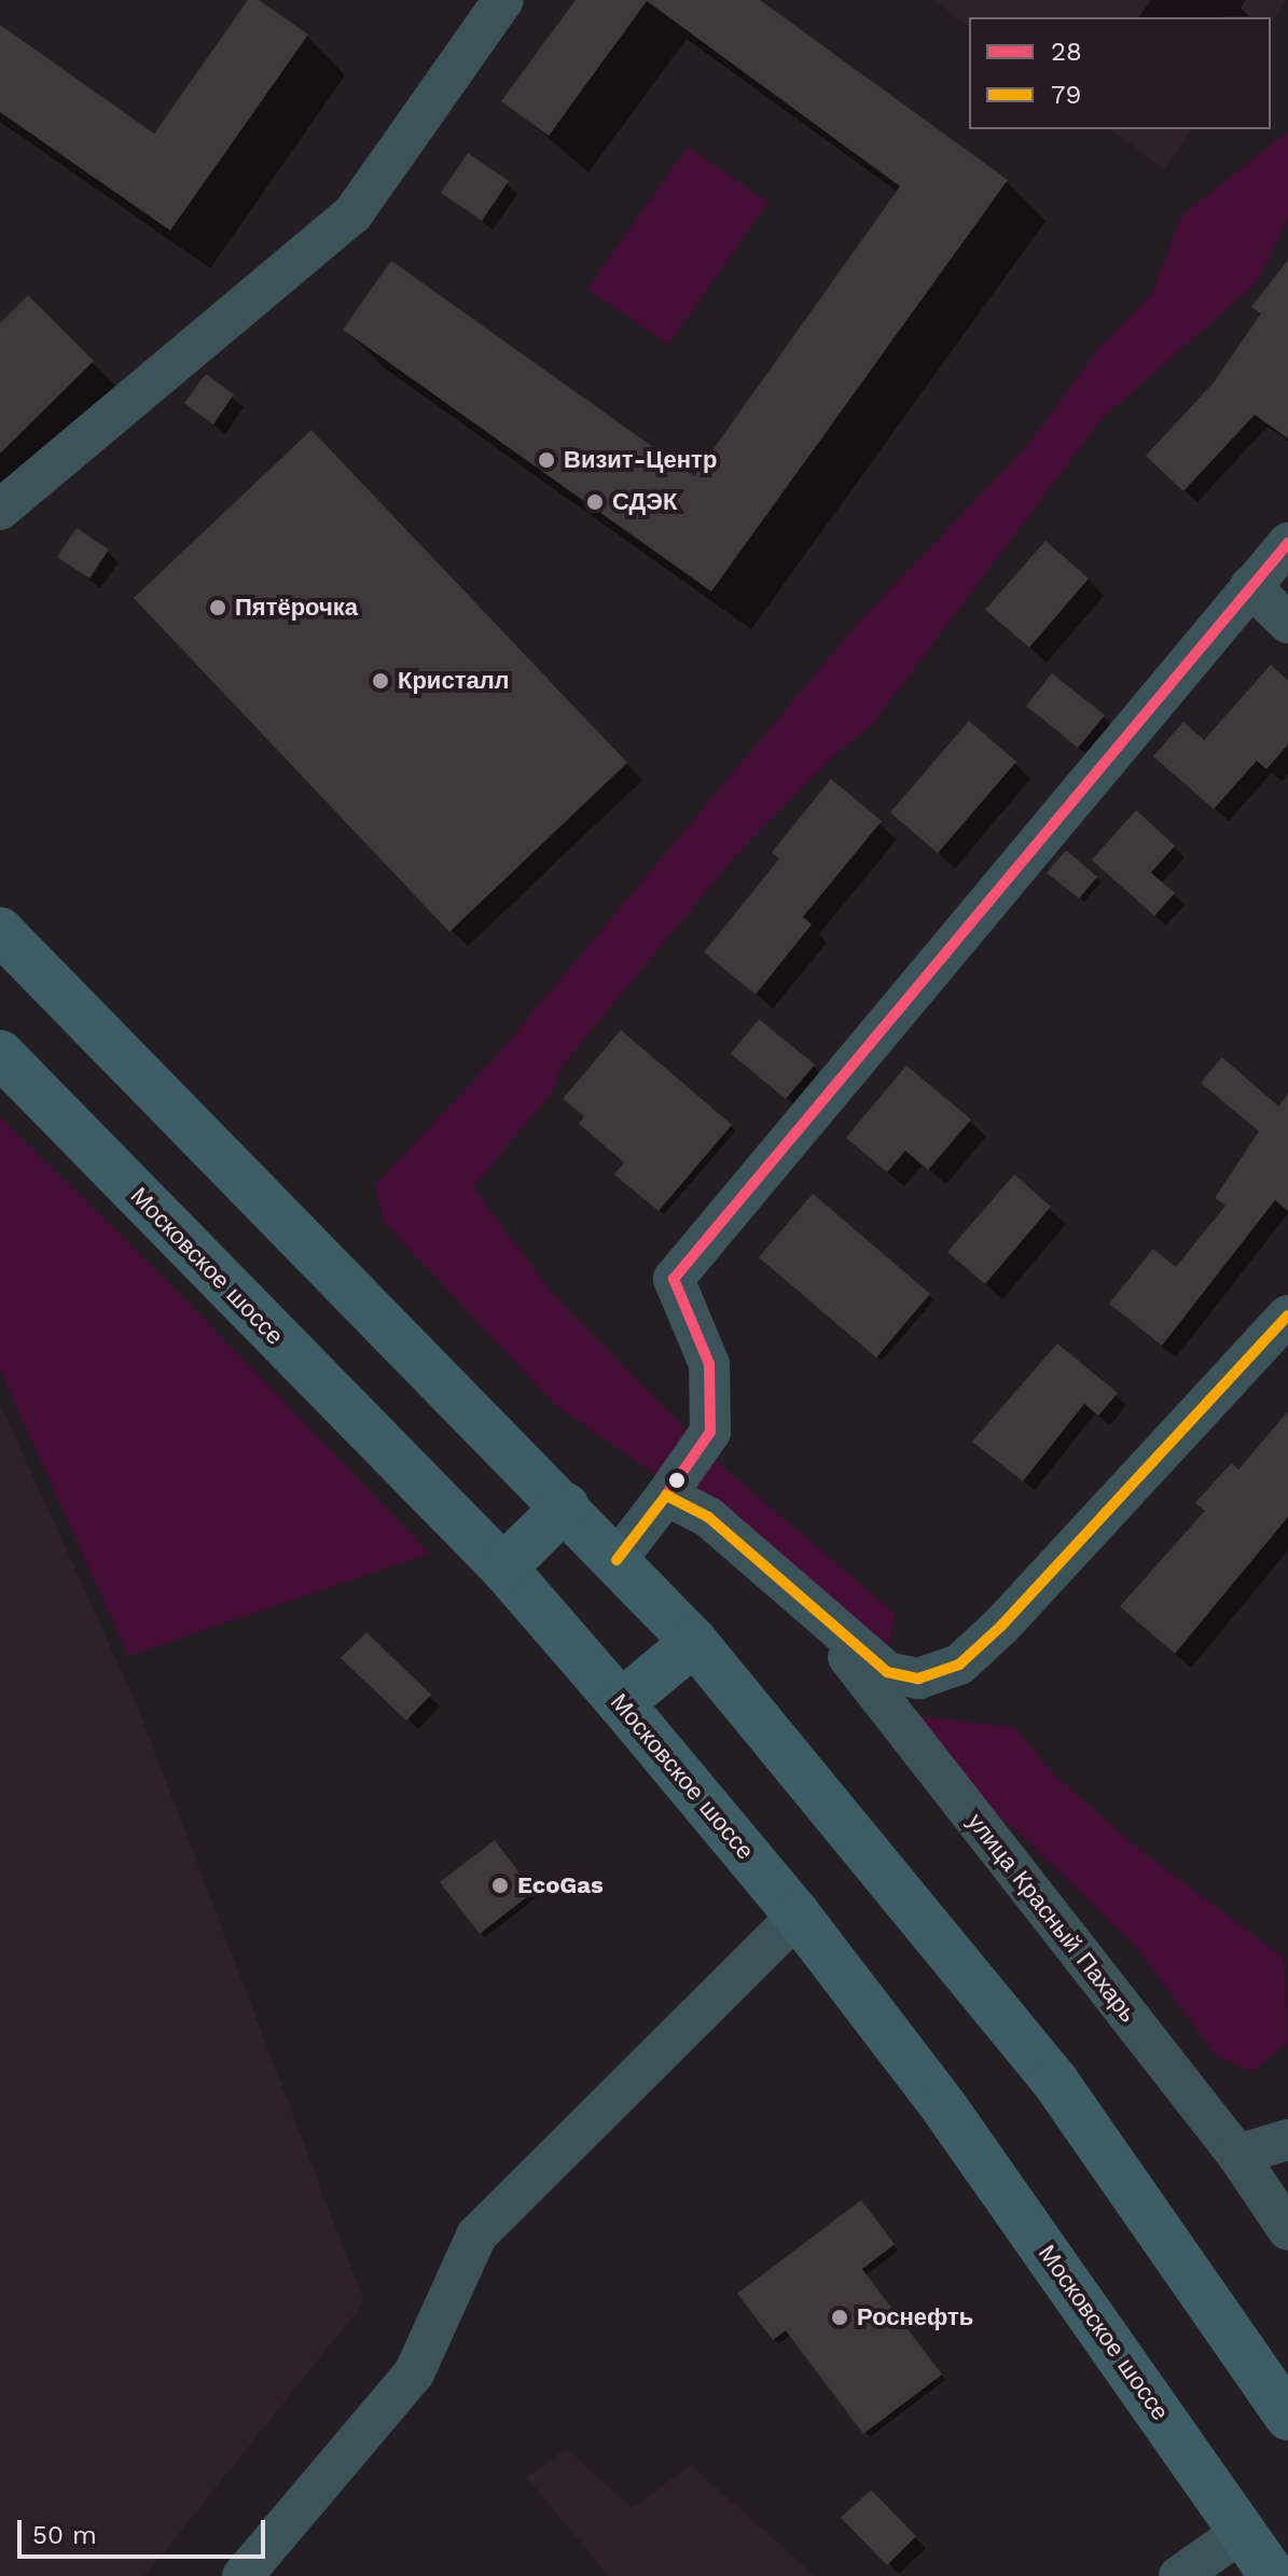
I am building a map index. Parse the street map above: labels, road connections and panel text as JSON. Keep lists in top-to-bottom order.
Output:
{
  "streets": {
    "main road": ["Московское шоссе"],
    "street": ["улица Красный Пахарь"]
  },
  "places": [
    "Визит-Центр",
    "СДЭК",
    "Пятёрочка",
    "Кристалл",
    "EcoGas",
    "Роснефть"
  ],
  "lines": ["transit line 28", "transit line 79"],
  "legend": ["28", "79"],
  "scale_bar": "50 m"
}
